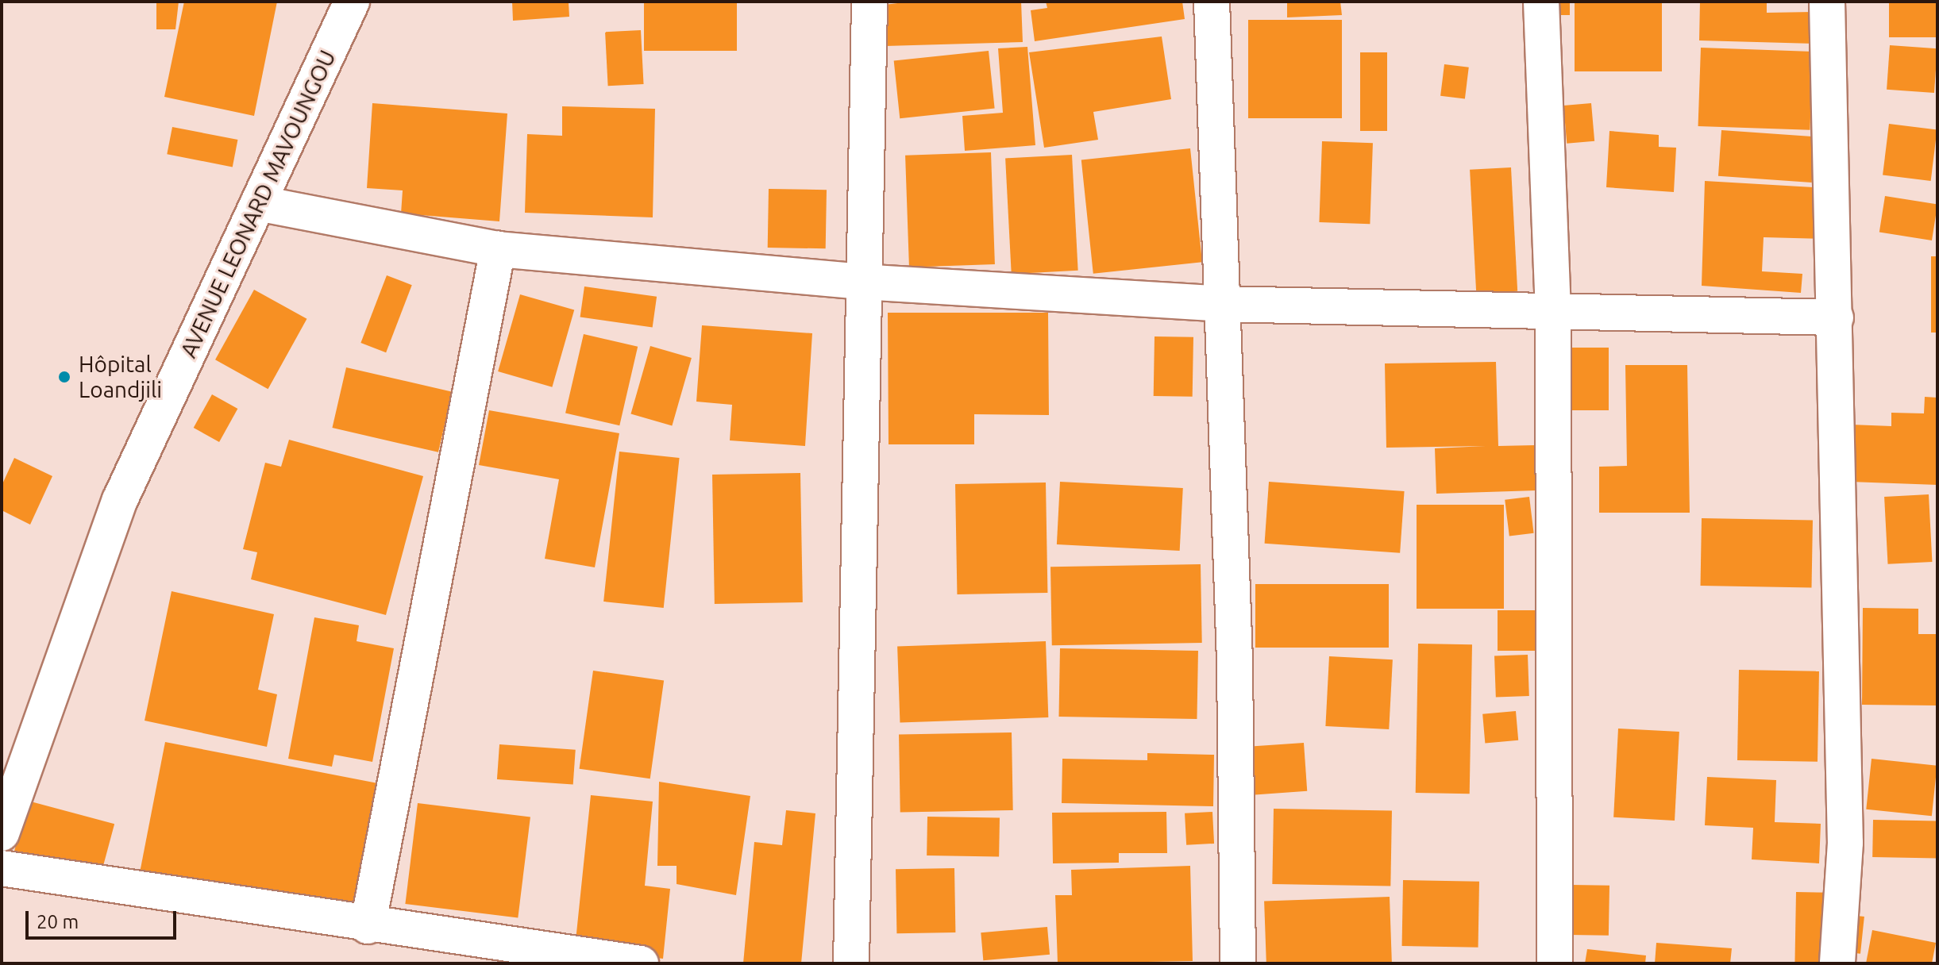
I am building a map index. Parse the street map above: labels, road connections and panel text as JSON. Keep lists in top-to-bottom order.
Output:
{
  "streets": {
    "street": ["AVENUE LEONARD MAVOUNGOU"]
  },
  "places": ["Hôpital Loandjili"],
  "scale_bar": "20 m"
}
